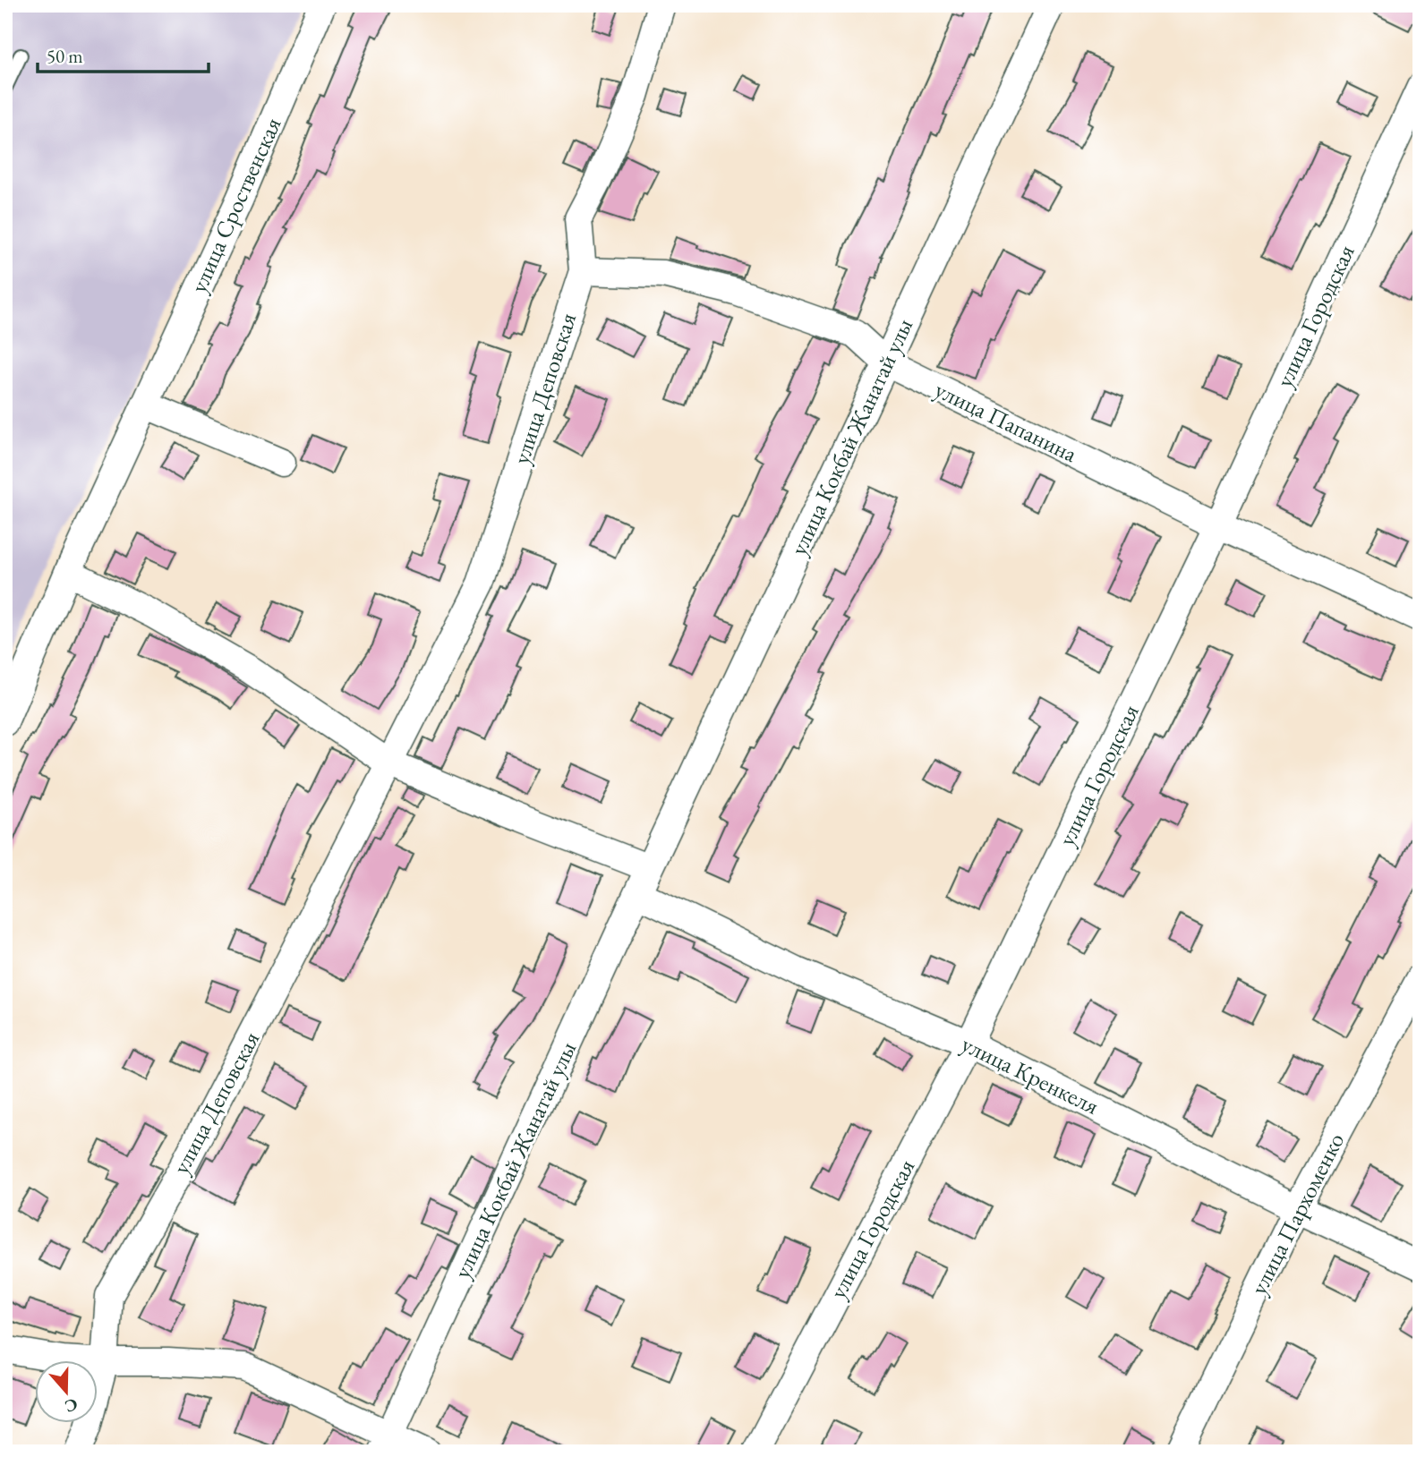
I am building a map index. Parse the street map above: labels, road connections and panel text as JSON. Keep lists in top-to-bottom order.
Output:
{
  "streets": {
    "street": [
      "улица Сроственская",
      "улица Городская",
      "улица Деповская",
      "улица Папанина",
      "улица Кокбай Жанатай улы",
      "улица Кренкеля",
      "улица Пархоменко"
    ]
  },
  "crossings": [
    ["улица Городская", "улица Папанина"],
    ["улица Городская", "улица Кренкеля"],
    ["улица Деповская", "улица Папанина"],
    ["улица Папанина", "улица Кокбай Жанатай улы"],
    ["улица Кокбай Жанатай улы", "улица Кренкеля"],
    ["улица Кренкеля", "улица Пархоменко"]
  ],
  "scale_bar": "50 m",
  "north": "bottom"
}
